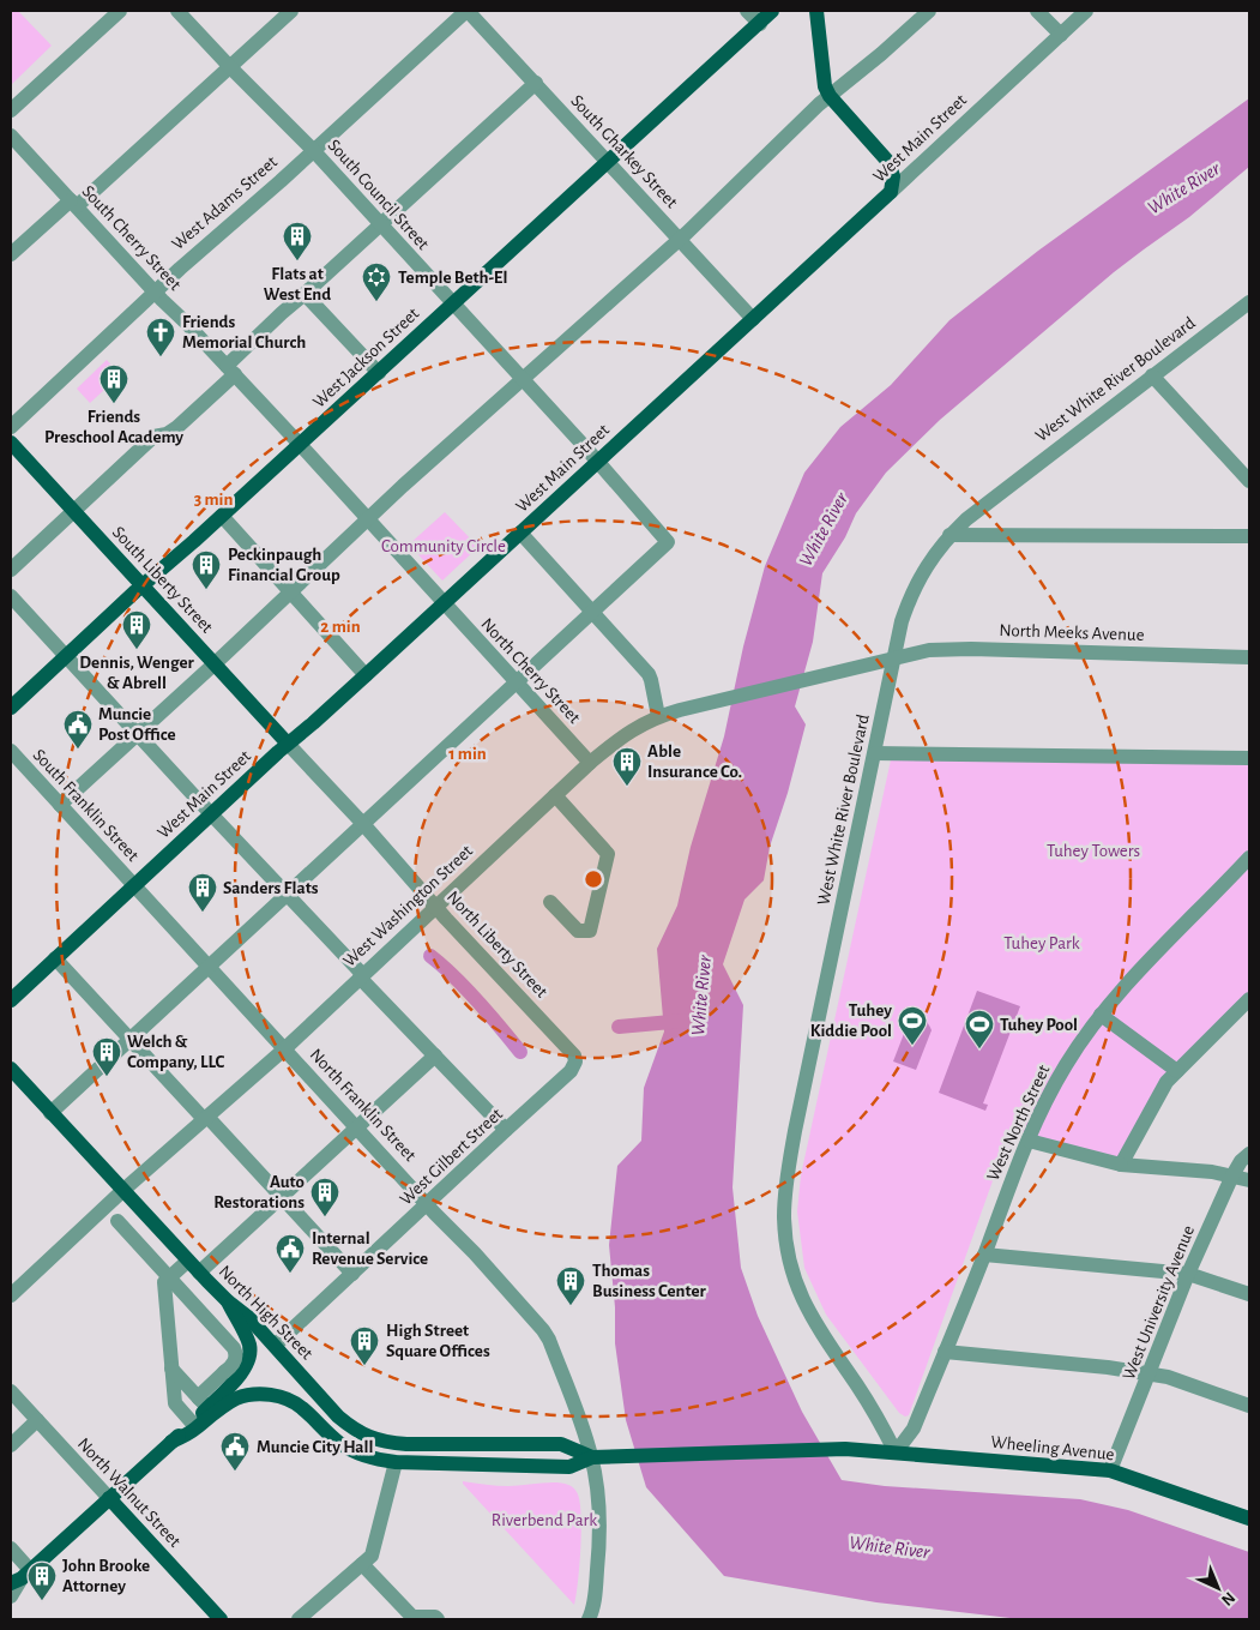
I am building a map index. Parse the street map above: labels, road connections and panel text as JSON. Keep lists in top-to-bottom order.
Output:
{
  "streets": {
    "main road": [
      "West Main Street",
      "West Jackson Street",
      "South Liberty Street",
      "North High Street",
      "Wheeling Avenue",
      "North Walnut Street"
    ],
    "street": [
      "South Gharkey Street",
      "South Council Street",
      "West Adams Street",
      "South Cherry Street",
      "West White River Boulevard",
      "North Meeks Avenue",
      "North Cherry Street",
      "South Franklin Street",
      "West Washington Street",
      "North Liberty Street",
      "North Franklin Street",
      "West North Street",
      "West Gilbert Street",
      "West University Avenue"
    ]
  },
  "crossings": [
    ["West Main Street", "South Gharkey Street"],
    ["West Main Street", "South Council Street"],
    ["West Main Street", "South Cherry Street"],
    ["West Main Street", "South Liberty Street"],
    ["West Main Street", "North Cherry Street"],
    ["West Main Street", "South Franklin Street"],
    ["West Main Street", "North Liberty Street"],
    ["West Main Street", "North Franklin Street"],
    ["South Gharkey Street", "West Adams Street"],
    ["South Gharkey Street", "West Jackson Street"],
    ["South Council Street", "West Adams Street"],
    ["South Council Street", "West Jackson Street"],
    ["West Adams Street", "South Cherry Street"],
    ["South Cherry Street", "West Jackson Street"],
    ["South Cherry Street", "North Cherry Street"],
    ["West Jackson Street", "South Liberty Street"],
    ["West White River Boulevard", "North Meeks Avenue"],
    ["West White River Boulevard", "West Washington Street"],
    ["West White River Boulevard", "West North Street"],
    ["West White River Boulevard", "Wheeling Avenue"],
    ["South Liberty Street", "North Liberty Street"],
    ["North Meeks Avenue", "West Washington Street"],
    ["North Cherry Street", "West Washington Street"],
    ["South Franklin Street", "North Franklin Street"],
    ["West Washington Street", "North Liberty Street"],
    ["West Washington Street", "North Franklin Street"],
    ["West Washington Street", "North High Street"],
    ["North Liberty Street", "West Gilbert Street"],
    ["North Franklin Street", "West Gilbert Street"],
    ["North Franklin Street", "North High Street"],
    ["West North Street", "Wheeling Avenue"],
    ["West Gilbert Street", "North High Street"],
    ["West University Avenue", "Wheeling Avenue"],
    ["North High Street", "Wheeling Avenue"]
  ],
  "water": ["White River"],
  "parks": [
    "Community Circle",
    "Tuhey Towers",
    "Tuhey Park",
    "Riverbend Park"
  ],
  "places": {
    "building": [
      "Flats at West End",
      "Friends Preschool Academy",
      "Peckinpaugh Financial Group",
      "Dennis, Wenger & Abrell",
      "Able Insurance Co.",
      "Sanders Flats",
      "Welch & Company, LLC",
      "Auto Restorations",
      "Thomas Business Center",
      "High Street Square Offices",
      "John Brooke Attorney"
    ],
    "synagogue": ["Temple Beth-El"],
    "church": ["Friends Memorial Church"],
    "public building": ["Muncie Post Office", "Internal Revenue Service", "Muncie City Hall"],
    "sports": ["Tuhey Kiddie Pool", "Tuhey Pool"]
  },
  "north": "bottom right",
  "rings": ["3 min", "2 min", "1 min"]
}
